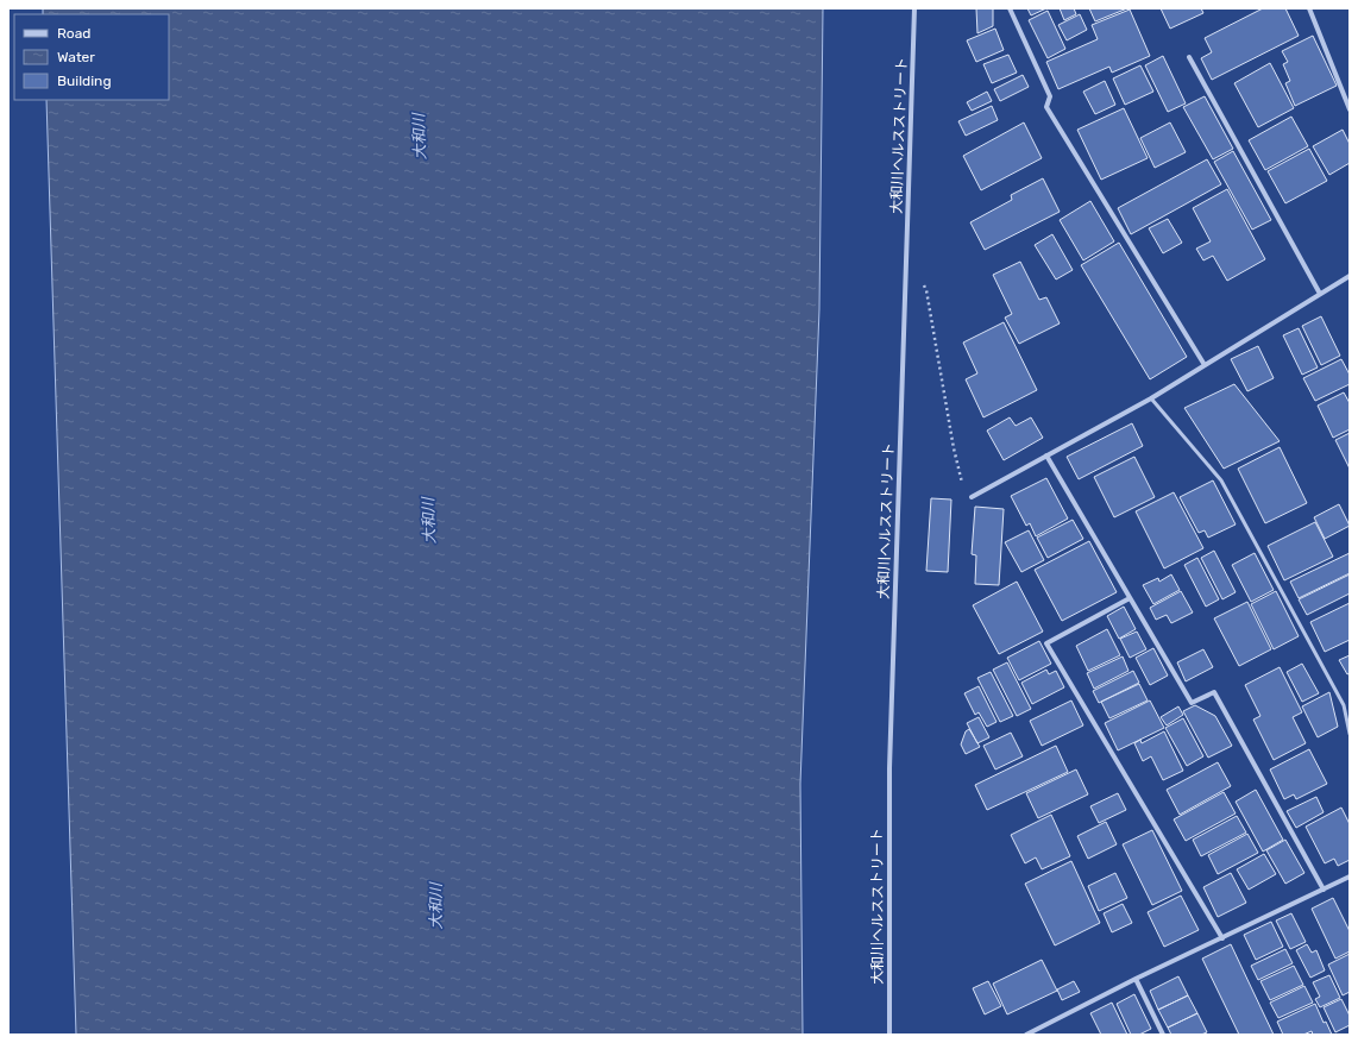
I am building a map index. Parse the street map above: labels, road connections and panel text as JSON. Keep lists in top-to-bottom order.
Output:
{
  "streets": {
    "street": ["大和川ヘルスストリート"]
  },
  "water": ["大和川"],
  "legend": ["Road", "Water", "Building"]
}
